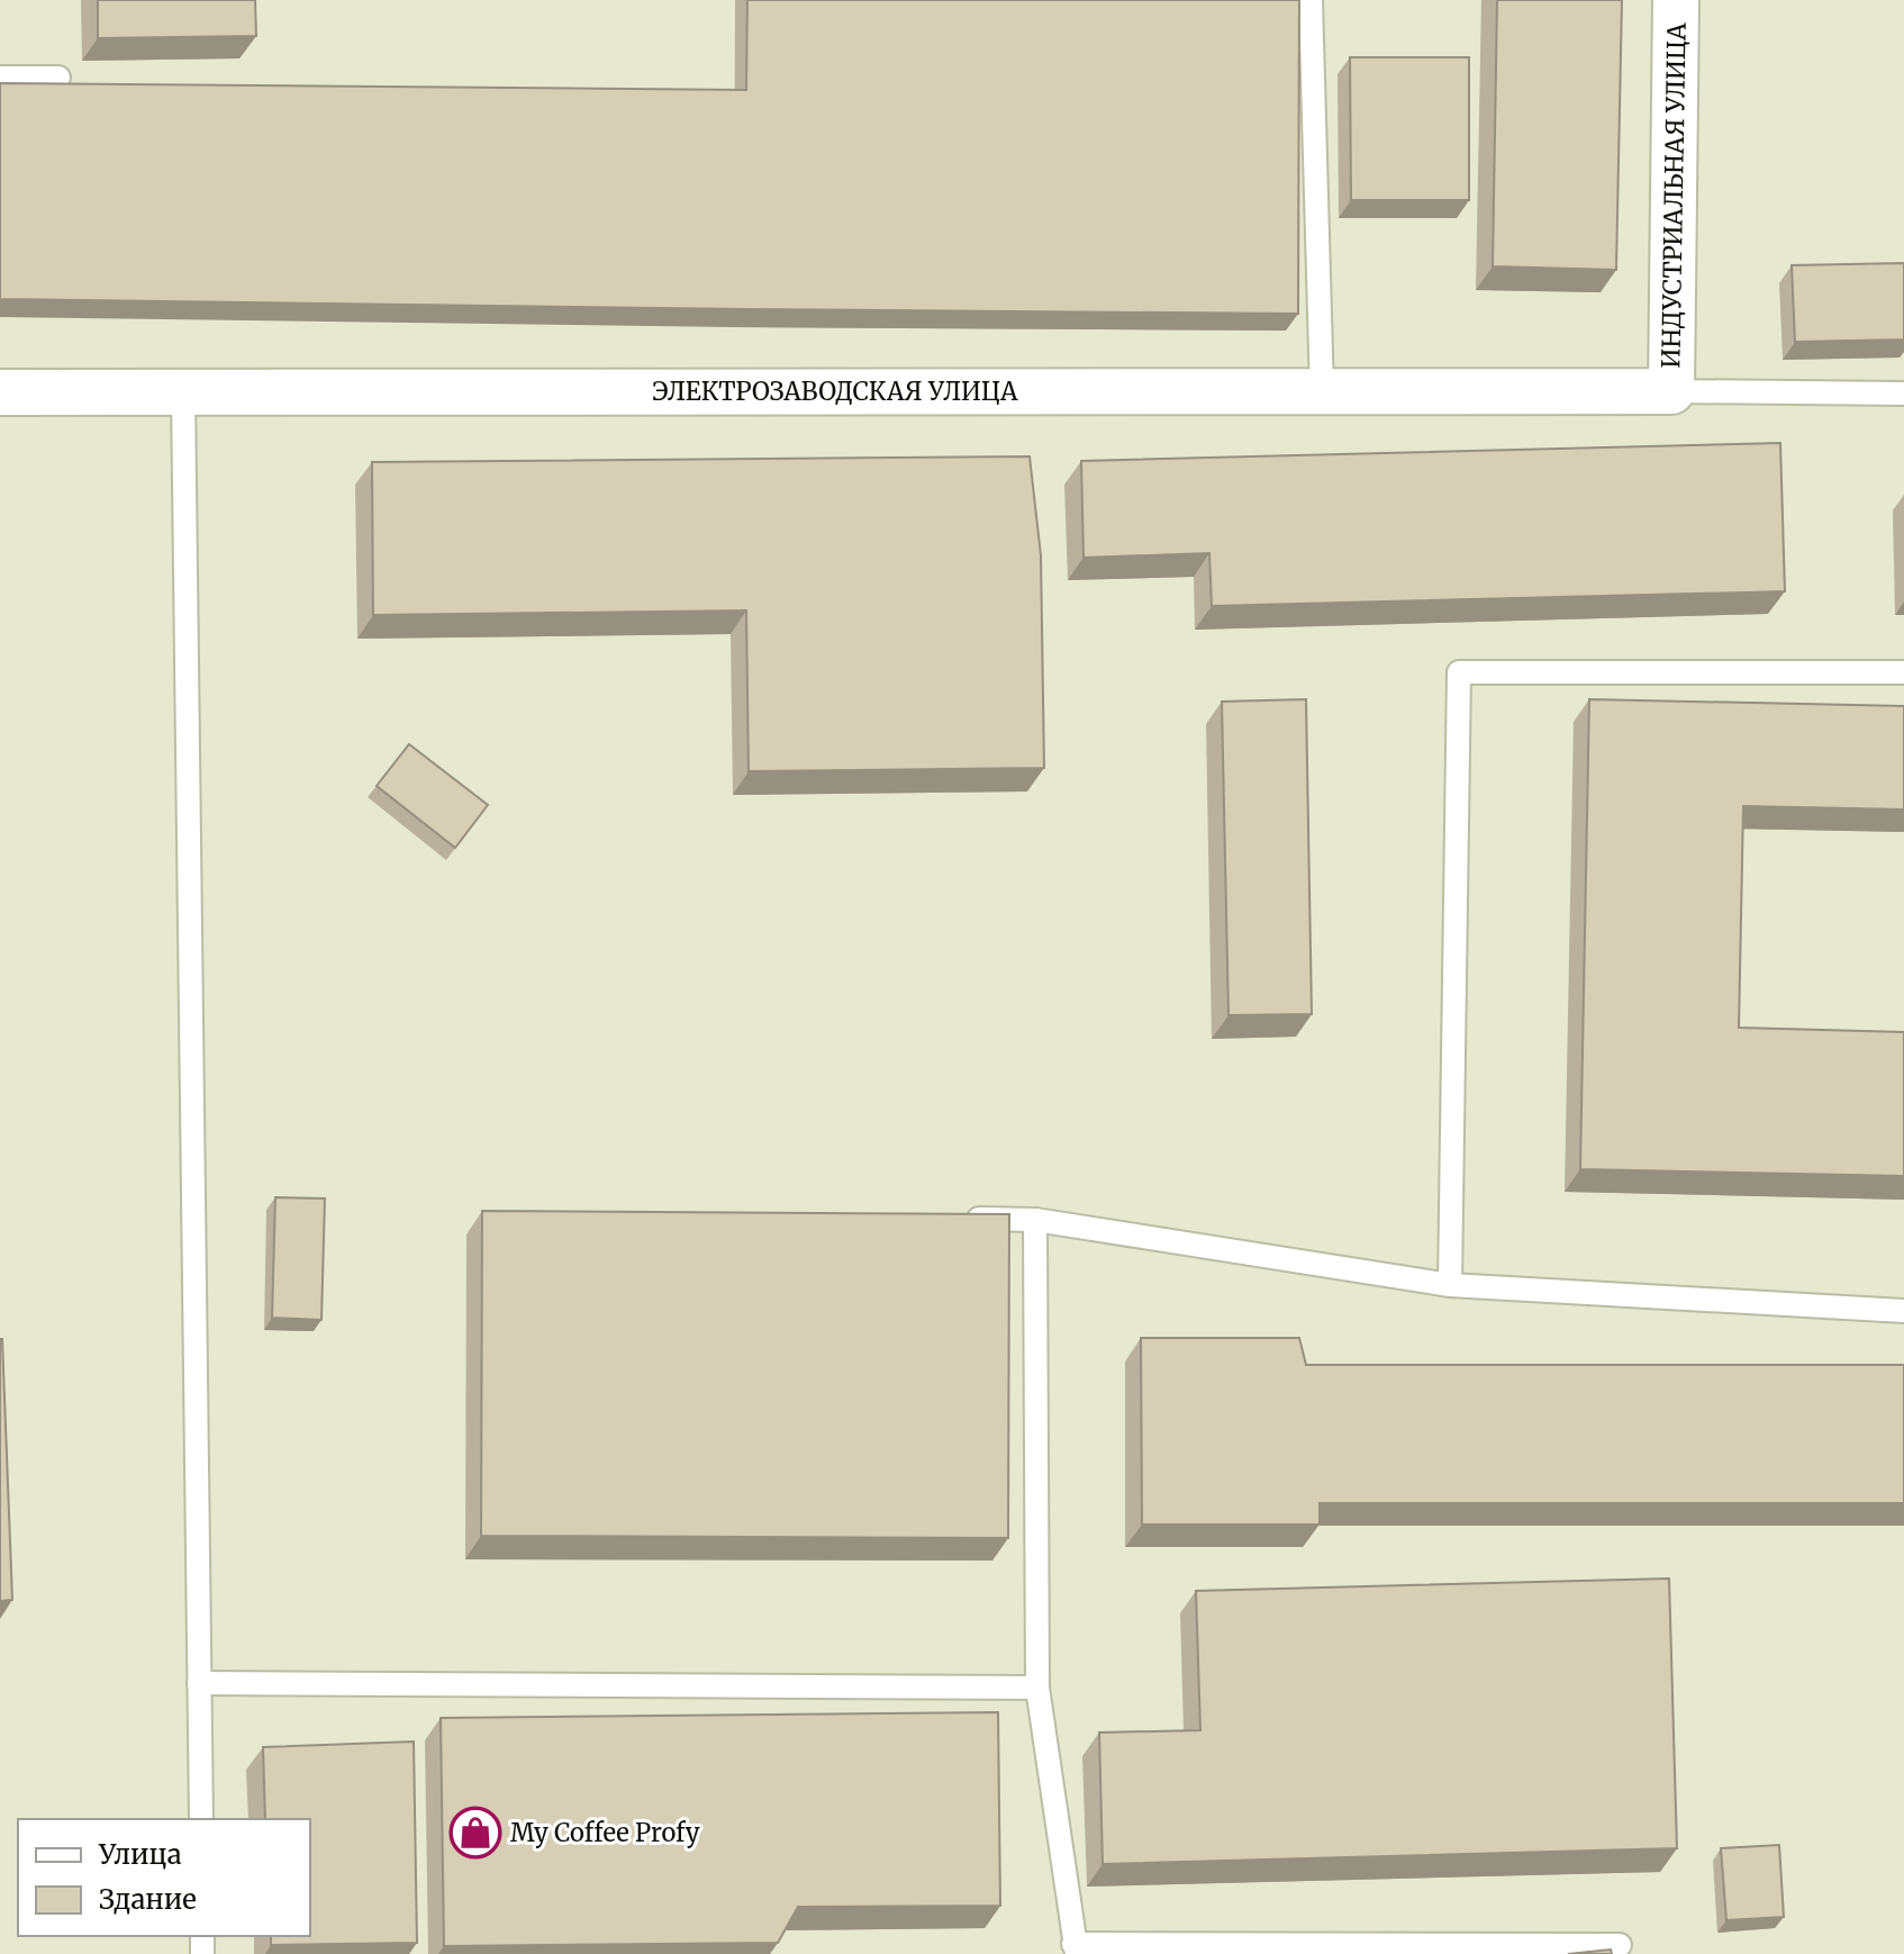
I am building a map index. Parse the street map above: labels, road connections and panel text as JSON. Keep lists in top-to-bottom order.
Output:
{
  "streets": {
    "street": ["ИНДУСТРИАЛЬНАЯ УЛИЦА", "ЭЛЕКТРОЗАВОДСКАЯ УЛИЦА"]
  },
  "crossings": [
    ["ИНДУСТРИАЛЬНАЯ УЛИЦА", "ЭЛЕКТРОЗАВОДСКАЯ УЛИЦА"]
  ],
  "places": {
    "shop": ["My Coffee Profy"]
  },
  "legend": ["Улица", "Здание"]
}
